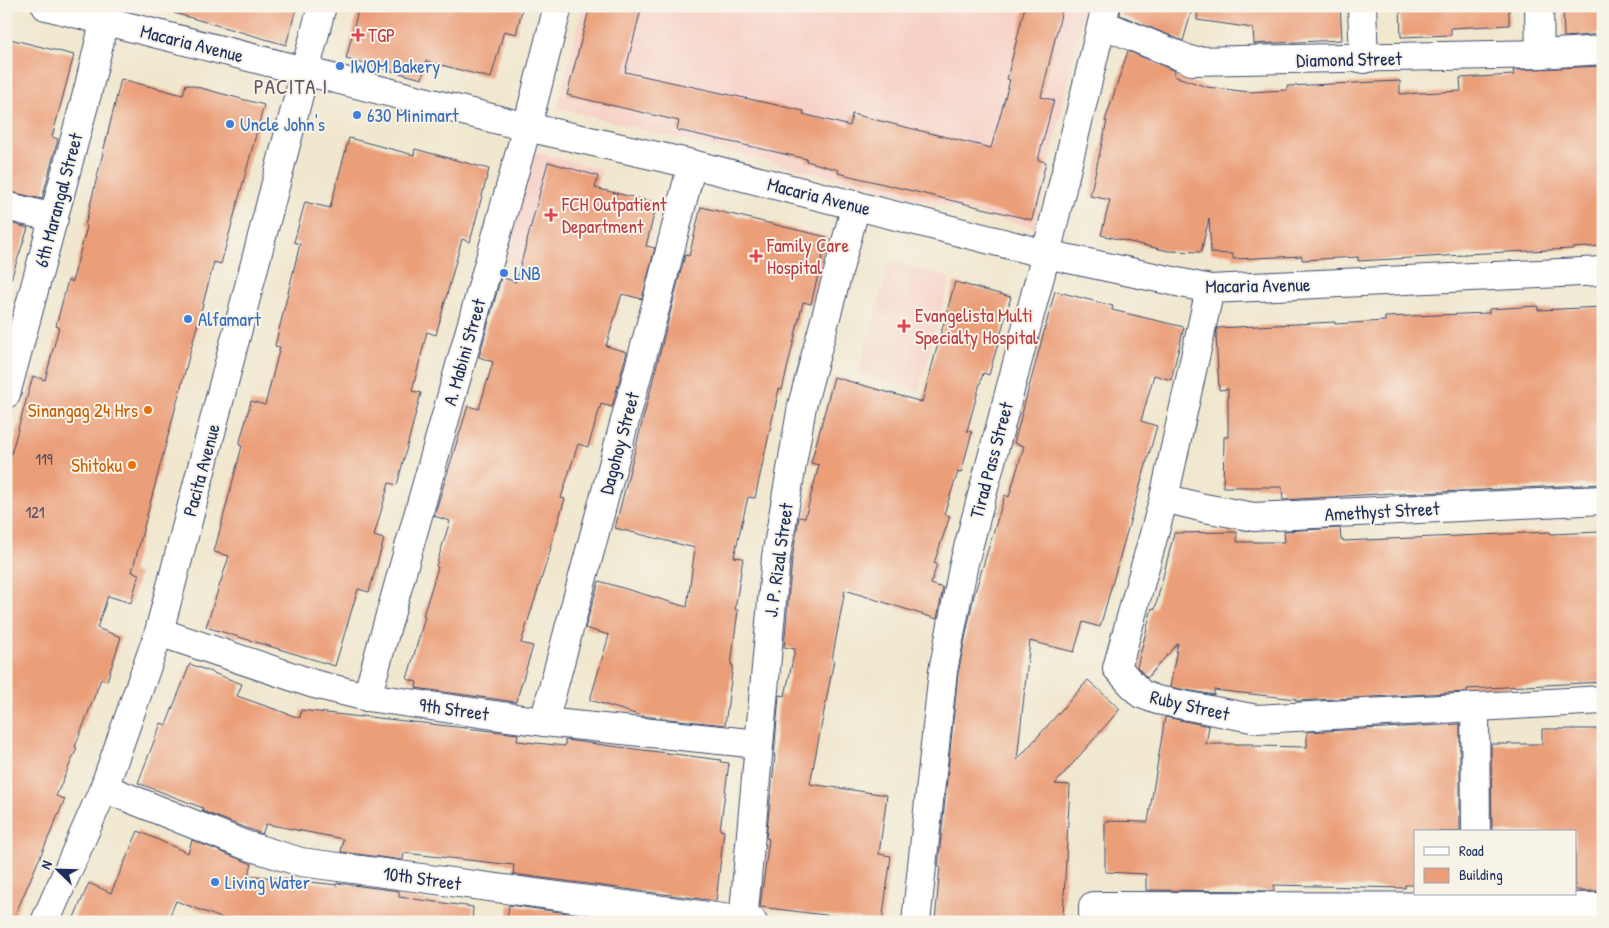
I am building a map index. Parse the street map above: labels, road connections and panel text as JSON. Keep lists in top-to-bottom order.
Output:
{
  "streets": {
    "street": [
      "Macaria Avenue",
      "Diamond Street",
      "6th Marangal Street",
      "A. Mabini Street",
      "Dagohoy Street",
      "Tirad Pass Street",
      "Pacita Avenue",
      "Amethyst Street",
      "J. P. Rizal Street",
      "Ruby Street",
      "9th Street",
      "10th Street"
    ]
  },
  "crossings": [
    ["Macaria Avenue", "6th Marangal Street"],
    ["Macaria Avenue", "A. Mabini Street"],
    ["Macaria Avenue", "Dagohoy Street"],
    ["Macaria Avenue", "Tirad Pass Street"],
    ["Macaria Avenue", "Pacita Avenue"],
    ["Macaria Avenue", "J. P. Rizal Street"],
    ["Macaria Avenue", "Ruby Street"],
    ["Diamond Street", "Tirad Pass Street"],
    ["A. Mabini Street", "9th Street"],
    ["Dagohoy Street", "9th Street"],
    ["Pacita Avenue", "9th Street"],
    ["Pacita Avenue", "10th Street"],
    ["Amethyst Street", "Ruby Street"],
    ["J. P. Rizal Street", "9th Street"],
    ["J. P. Rizal Street", "10th Street"]
  ],
  "districts": ["PACITA I"],
  "places": {
    "health": [
      "TGP",
      "FCH Outpatient Department",
      "Family Care Hospital",
      "Evangelista Multi Specialty Hospital"
    ],
    "other": [
      "IWOM Bakery",
      "630 Minimart",
      "Uncle John's",
      "LNB",
      "Alfamart",
      "Sinangag 24 Hrs",
      "Shitoku",
      "Living Water"
    ]
  },
  "house_numbers": ["119", "121"],
  "legend": ["Road", "Building"],
  "north": "top left"
}
